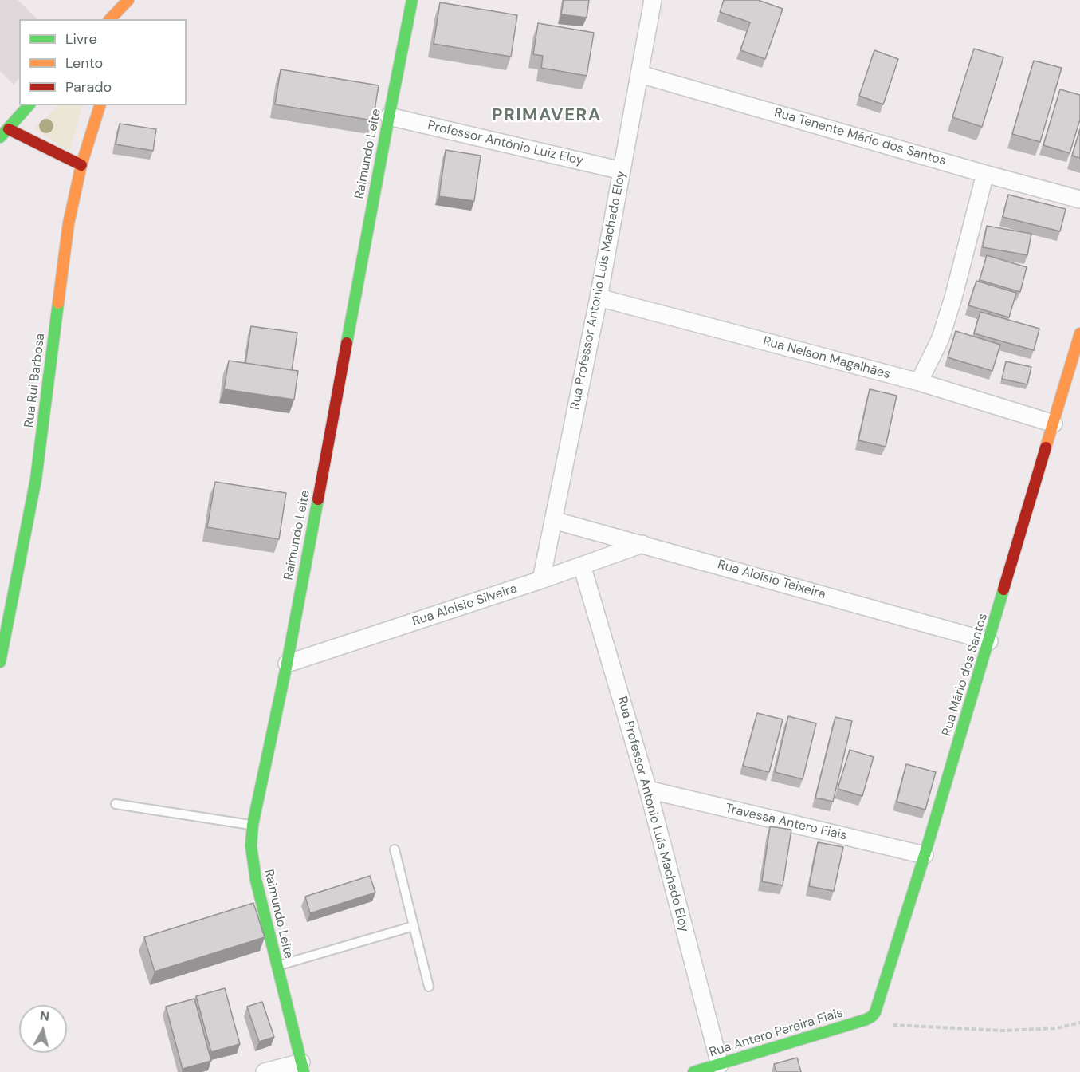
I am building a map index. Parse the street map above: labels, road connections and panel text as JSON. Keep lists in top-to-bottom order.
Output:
{
  "streets": {
    "street": [
      "Rua Tenente Mário dos Santos",
      "Professor Antônio Luiz Eloy",
      "Raimundo Leite",
      "Rua Professor Antonio Luís Machado Eloy",
      "Rua Nelson Magalhães",
      "Rua Rui Barbosa",
      "Rua Aloísio Teixeira",
      "Rua Aloisio Silveira",
      "Rua Mário dos Santos",
      "Travessa Antero Fiais",
      "Rua Antero Pereira Fiais"
    ]
  },
  "crossings": [
    ["Rua Tenente Mário dos Santos", "Rua Professor Antonio Luís Machado Eloy"],
    ["Professor Antônio Luiz Eloy", "Raimundo Leite"],
    ["Professor Antônio Luiz Eloy", "Rua Professor Antonio Luís Machado Eloy"],
    ["Raimundo Leite", "Rua Aloisio Silveira"],
    ["Rua Professor Antonio Luís Machado Eloy", "Rua Nelson Magalhães"],
    ["Rua Professor Antonio Luís Machado Eloy", "Rua Aloísio Teixeira"],
    ["Rua Professor Antonio Luís Machado Eloy", "Rua Aloisio Silveira"],
    ["Rua Professor Antonio Luís Machado Eloy", "Travessa Antero Fiais"],
    ["Rua Professor Antonio Luís Machado Eloy", "Rua Antero Pereira Fiais"],
    ["Rua Nelson Magalhães", "Rua Mário dos Santos"],
    ["Rua Aloísio Teixeira", "Rua Aloisio Silveira"],
    ["Rua Aloísio Teixeira", "Rua Mário dos Santos"],
    ["Rua Mário dos Santos", "Travessa Antero Fiais"],
    ["Rua Mário dos Santos", "Rua Antero Pereira Fiais"]
  ],
  "districts": ["PRIMAVERA"],
  "legend": ["Livre", "Lento", "Parado"],
  "north": "top"
}
